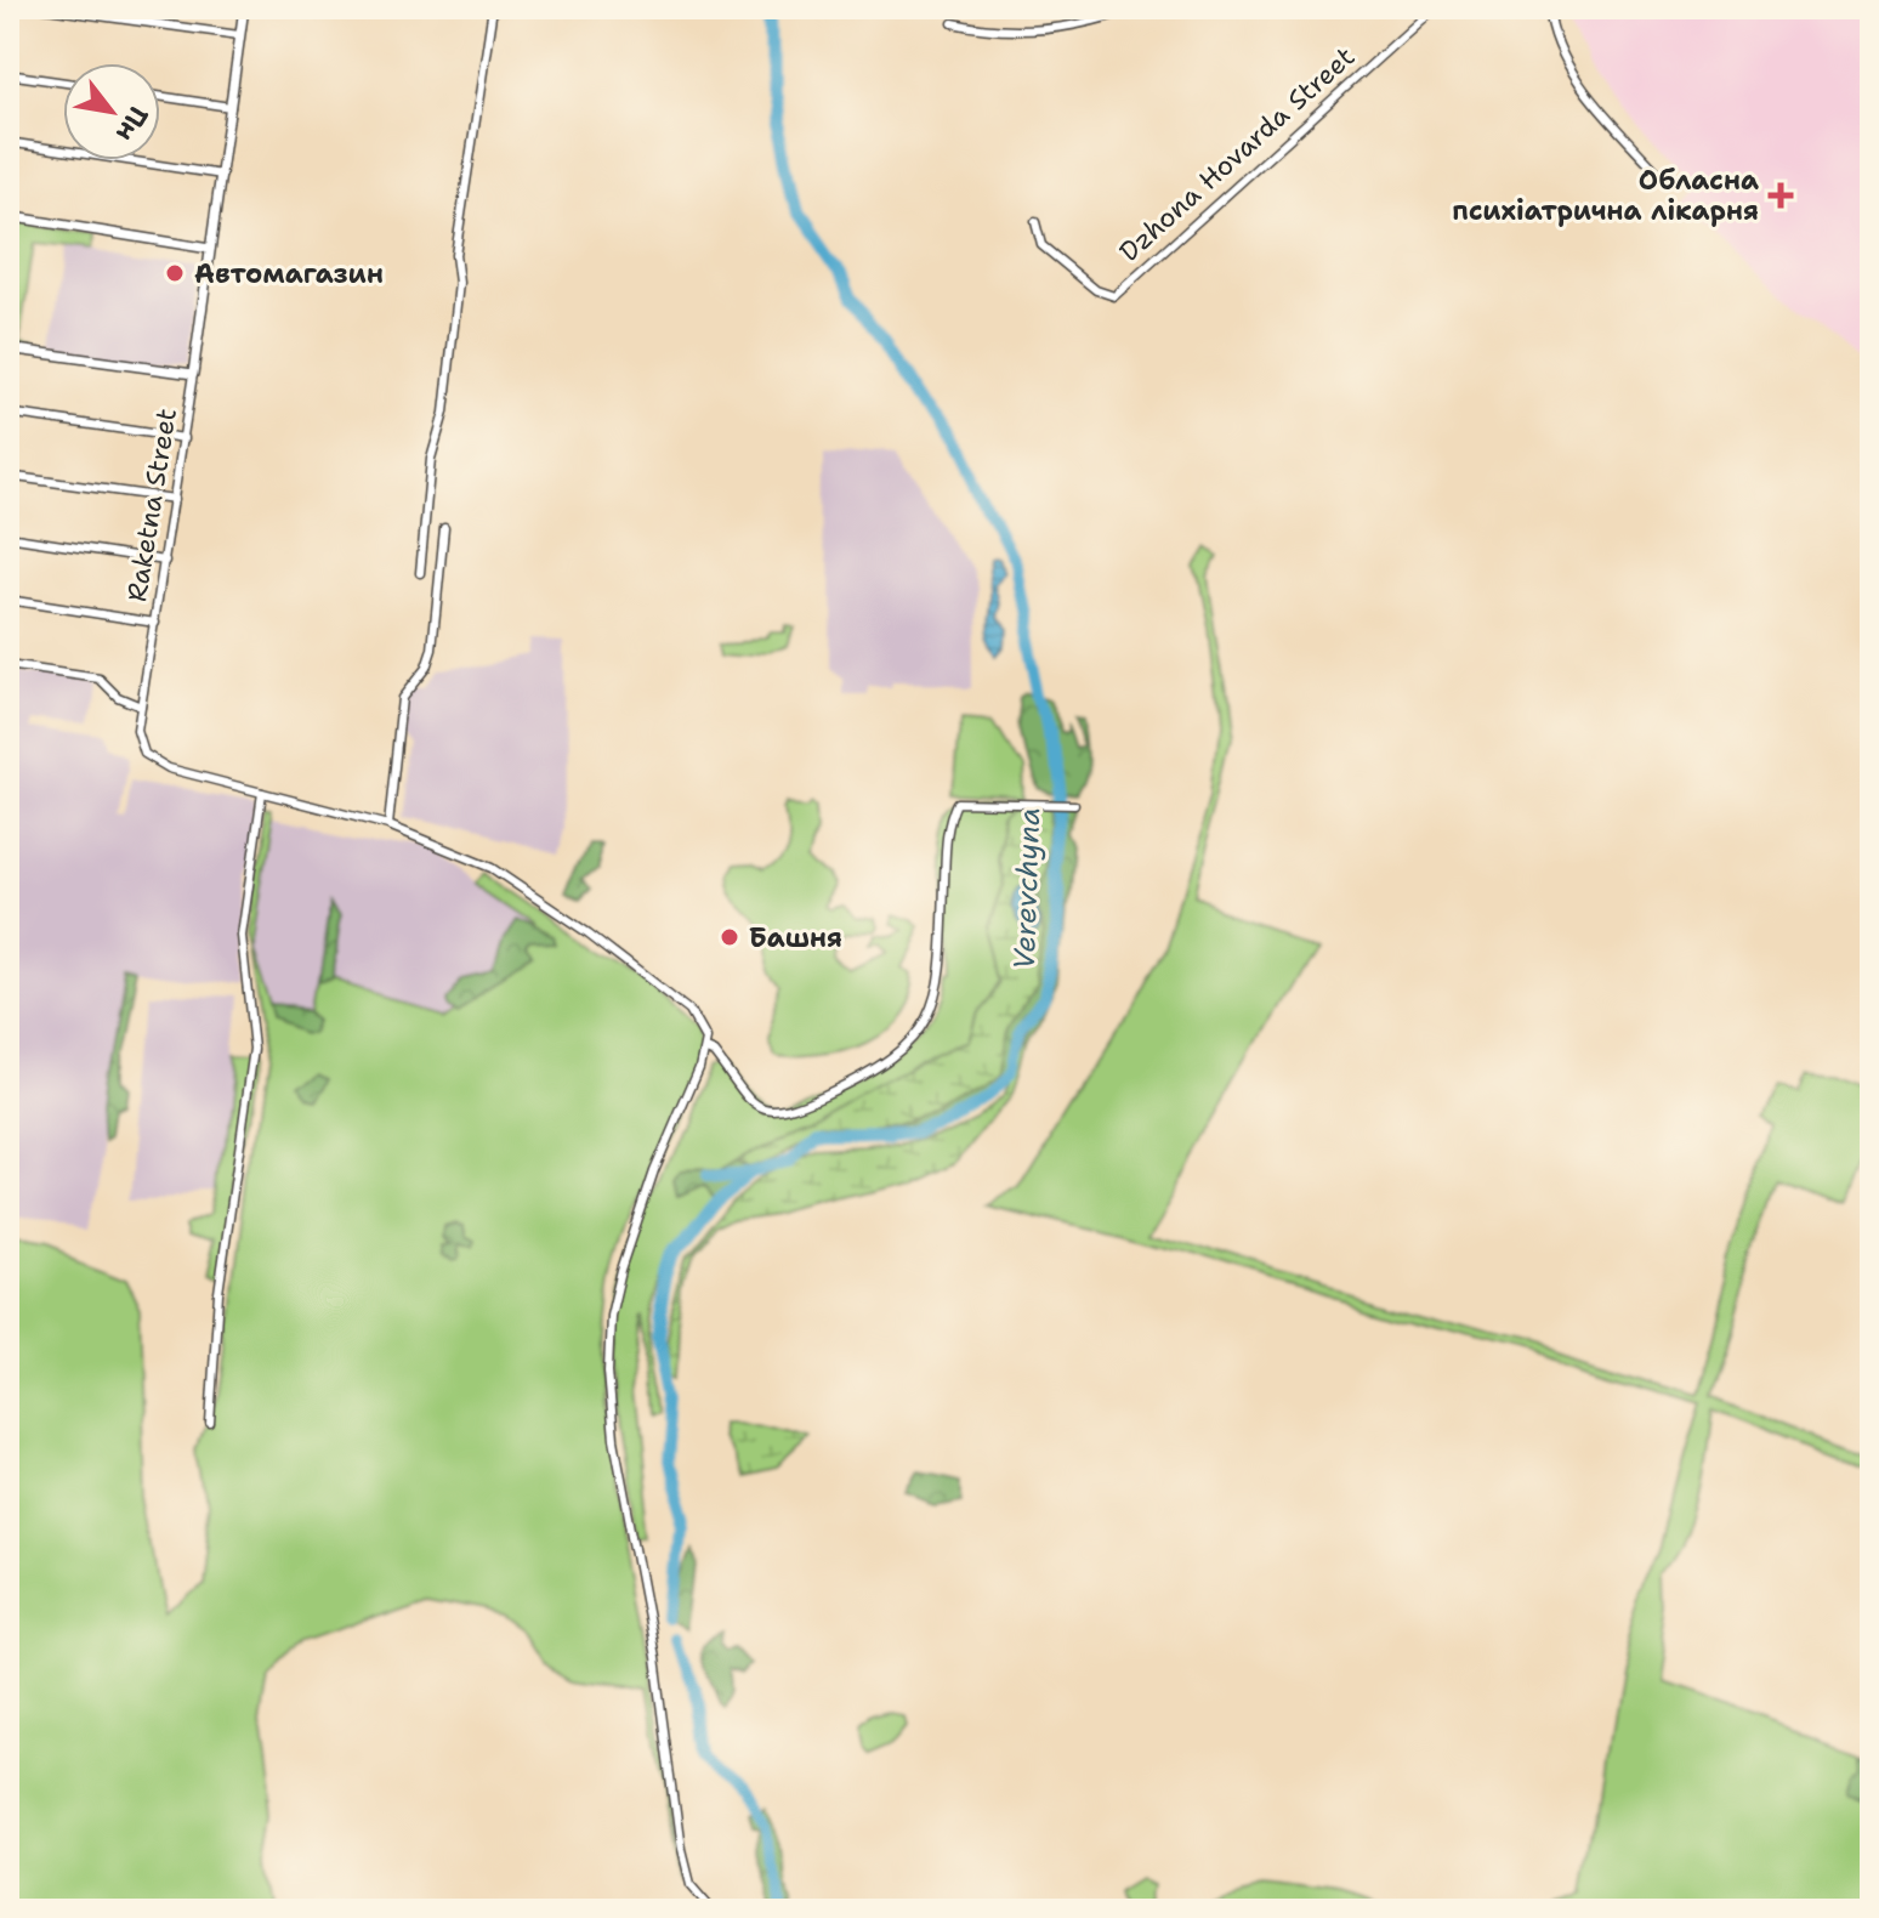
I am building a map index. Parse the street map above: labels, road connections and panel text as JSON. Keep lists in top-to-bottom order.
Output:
{
  "streets": {
    "street": ["Dzhona Hovarda Street", "Raketna Street"]
  },
  "water": ["Verevchyna"],
  "places": {
    "health": ["Обласна психіатрична лікарня"],
    "other": ["Автомагазин", "Башня"]
  },
  "north": "bottom right"
}
